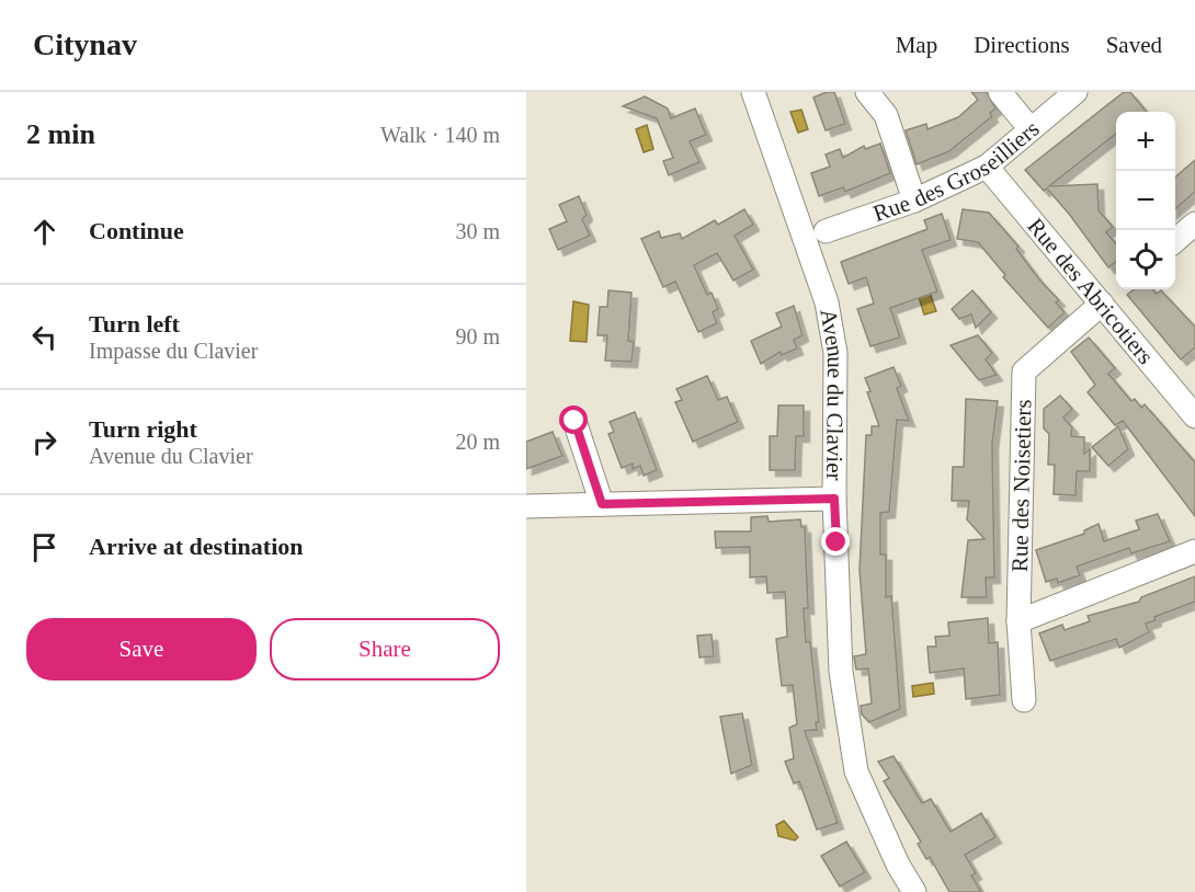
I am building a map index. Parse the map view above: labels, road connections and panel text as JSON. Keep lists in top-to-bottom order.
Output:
{
  "streets": {
    "street": [
      "Rue des Groseilliers",
      "Rue des Abricotiers",
      "Avenue du Clavier",
      "Rue des Noisetiers"
    ]
  },
  "crossings": [
    ["Rue des Groseilliers", "Rue des Abricotiers"],
    ["Rue des Abricotiers", "Rue des Noisetiers"]
  ],
  "page": {
    "header": "Citynav",
    "nav": ["Map", "Directions", "Saved"],
    "heading": ["2 min", "Walk · 140 m"],
    "map_buttons": ["+", "−"],
    "list": [
      ["Continue", "30 m"],
      ["Turn left", "Impasse du Clavier", "90 m"],
      ["Turn right", "Avenue du Clavier", "20 m"],
      "Arrive at destination"
    ],
    "buttons": ["Save", "Share"]
  }
}
